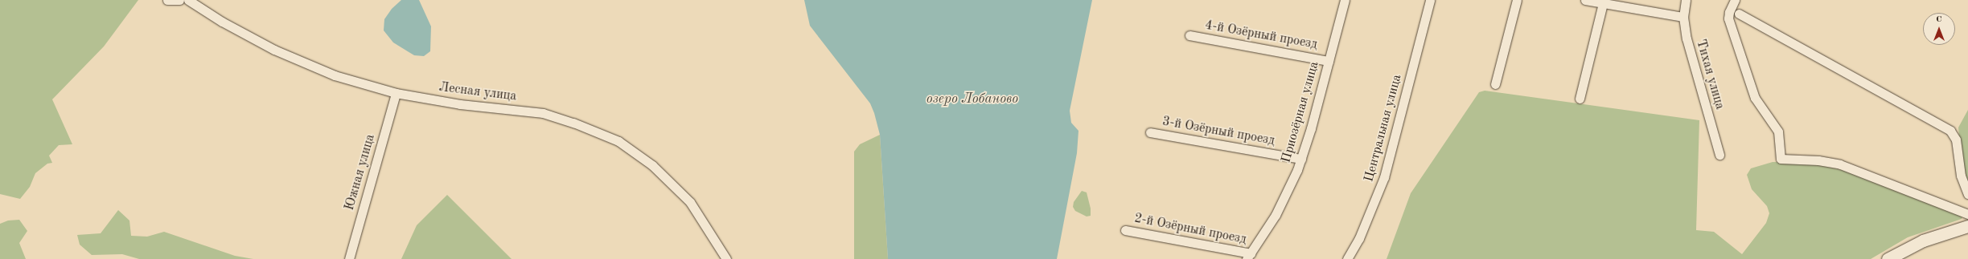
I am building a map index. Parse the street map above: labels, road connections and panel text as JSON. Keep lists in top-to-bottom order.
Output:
{
  "streets": {
    "street": [
      "4-й Озёрный проезд",
      "Тихая улица",
      "Лесная улица",
      "Приозёрная улица",
      "Центральная улица",
      "3-й Озёрный проезд",
      "Южная улица",
      "2-й Озёрный проезд"
    ]
  },
  "crossings": [
    ["4-й Озёрный проезд", "Приозёрная улица"],
    ["Лесная улица", "Южная улица"],
    ["Приозёрная улица", "3-й Озёрный проезд"],
    ["Приозёрная улица", "2-й Озёрный проезд"]
  ],
  "water": ["озеро Лобаново"],
  "north": "top"
}
